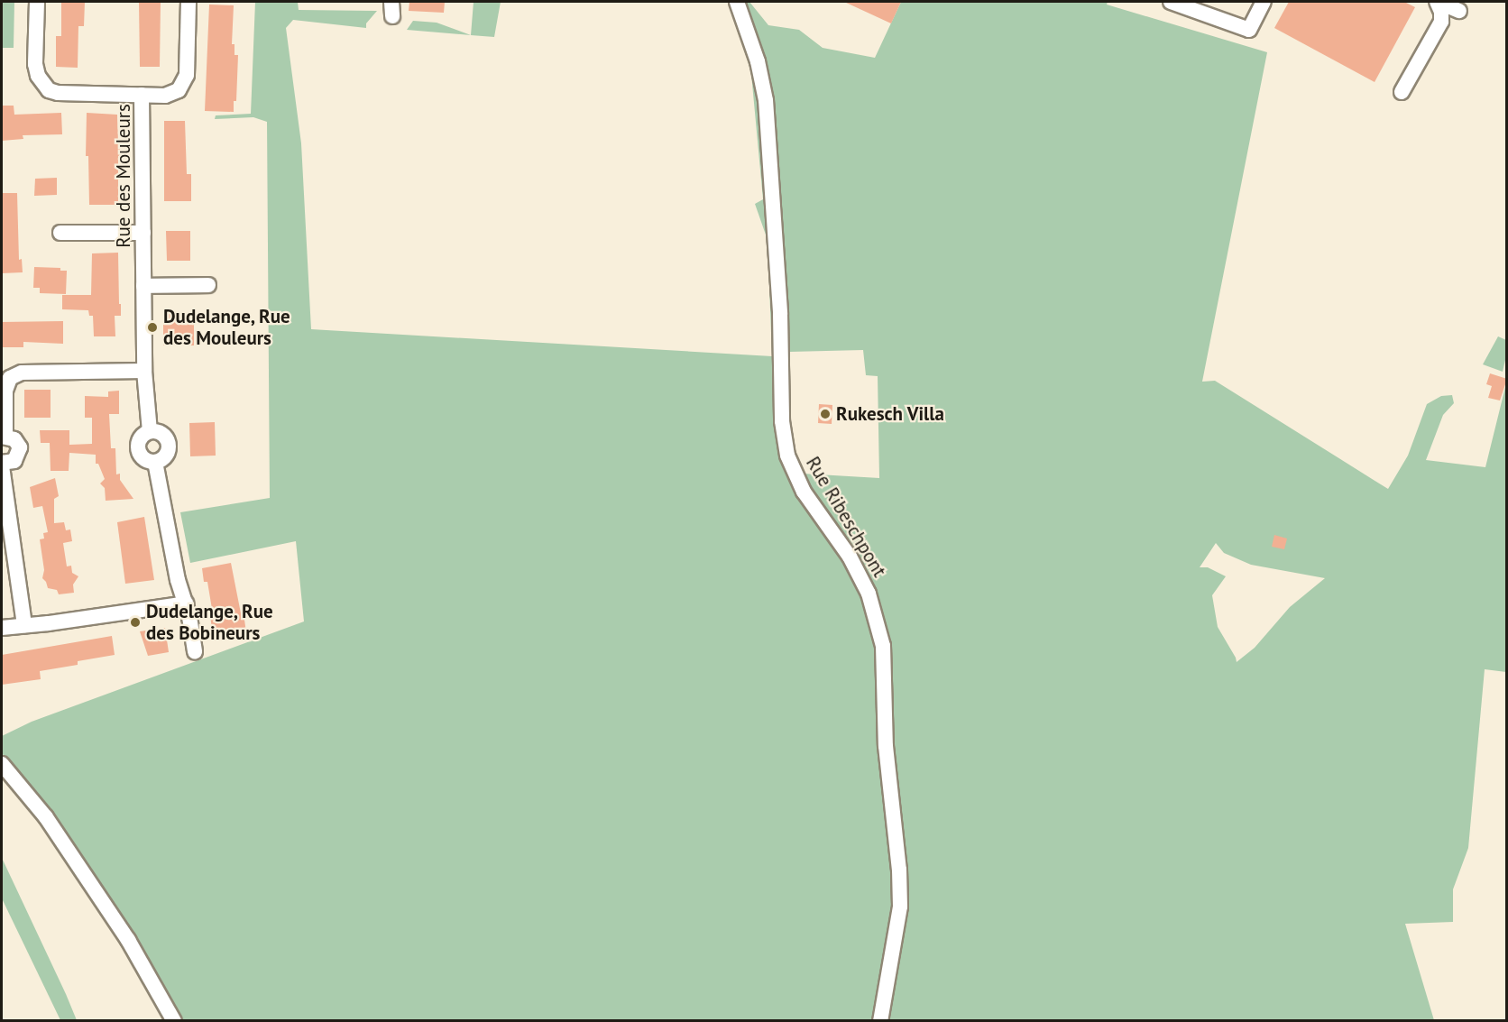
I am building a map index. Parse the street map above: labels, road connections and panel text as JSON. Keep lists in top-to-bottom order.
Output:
{
  "streets": {
    "street": ["Rue des Mouleurs", "Rue Ribeschpont"]
  },
  "places": ["Dudelange, Rue des Mouleurs", "Rukesch Villa", "Dudelange, Rue des Bobineurs"]
}
